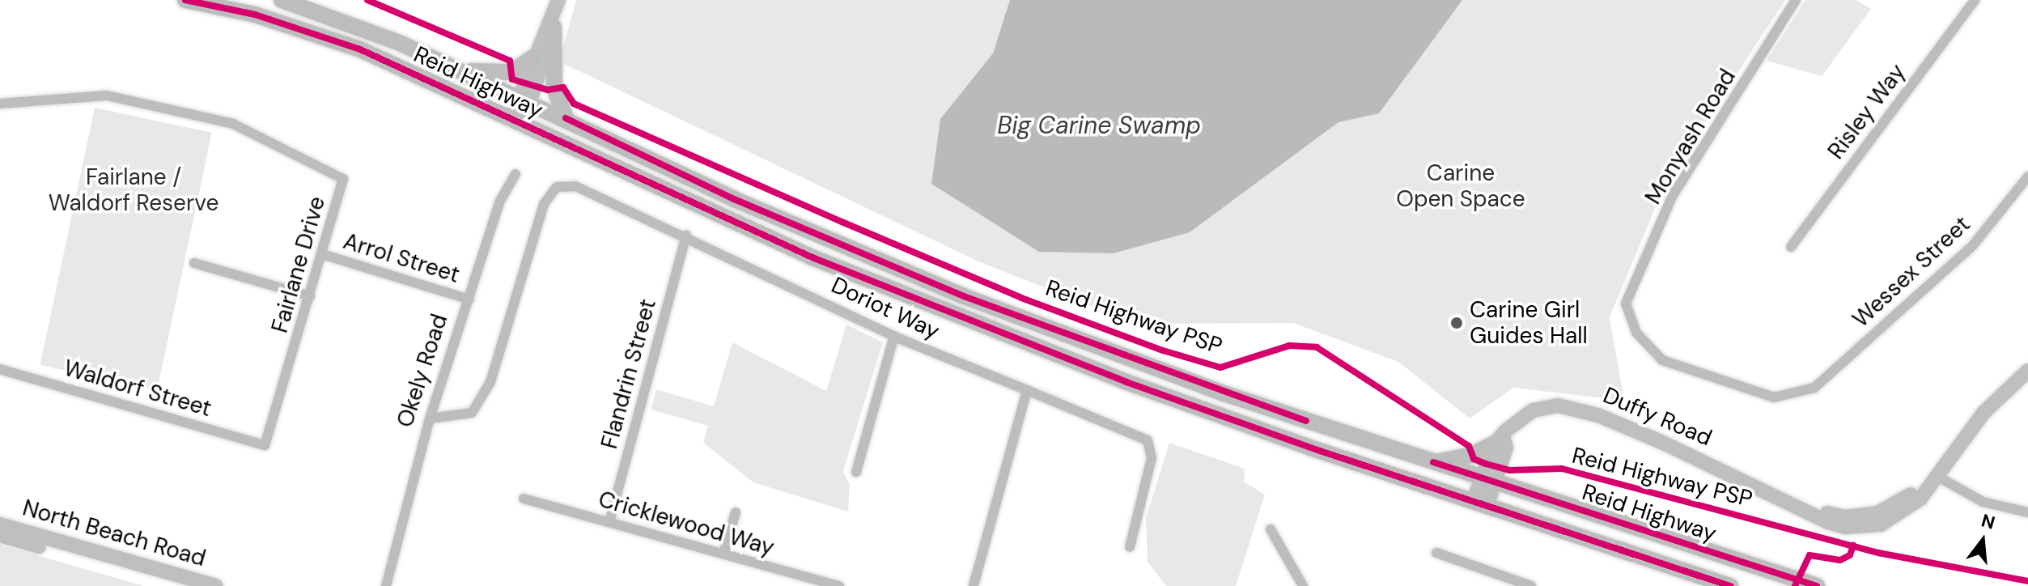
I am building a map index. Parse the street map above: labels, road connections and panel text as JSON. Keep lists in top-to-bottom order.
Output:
{
  "streets": {
    "highway": ["Reid Highway"],
    "main road": ["Duffy Road", "North Beach Road"],
    "street": [
      "Risley Way",
      "Monyash Road",
      "Arrol Street",
      "Fairlane Drive",
      "Wessex Street",
      "Doriot Way",
      "Okely Road",
      "Flandrin Street",
      "Waldorf Street",
      "Cricklewood Way"
    ],
    "cycle path": ["Reid Highway PSP"]
  },
  "crossings": [
    ["Reid Highway", "Duffy Road"],
    ["Monyash Road", "Wessex Street"],
    ["Arrol Street", "Fairlane Drive"],
    ["Arrol Street", "Okely Road"],
    ["Fairlane Drive", "Waldorf Street"],
    ["Doriot Way", "Okely Road"],
    ["Doriot Way", "Flandrin Street"],
    ["Flandrin Street", "Cricklewood Way"]
  ],
  "water": ["Big Carine Swamp"],
  "parks": ["Carine Open Space", "Fairlane / Waldorf Reserve"],
  "places": ["Carine Girl Guides Hall"],
  "north": "top"
}
